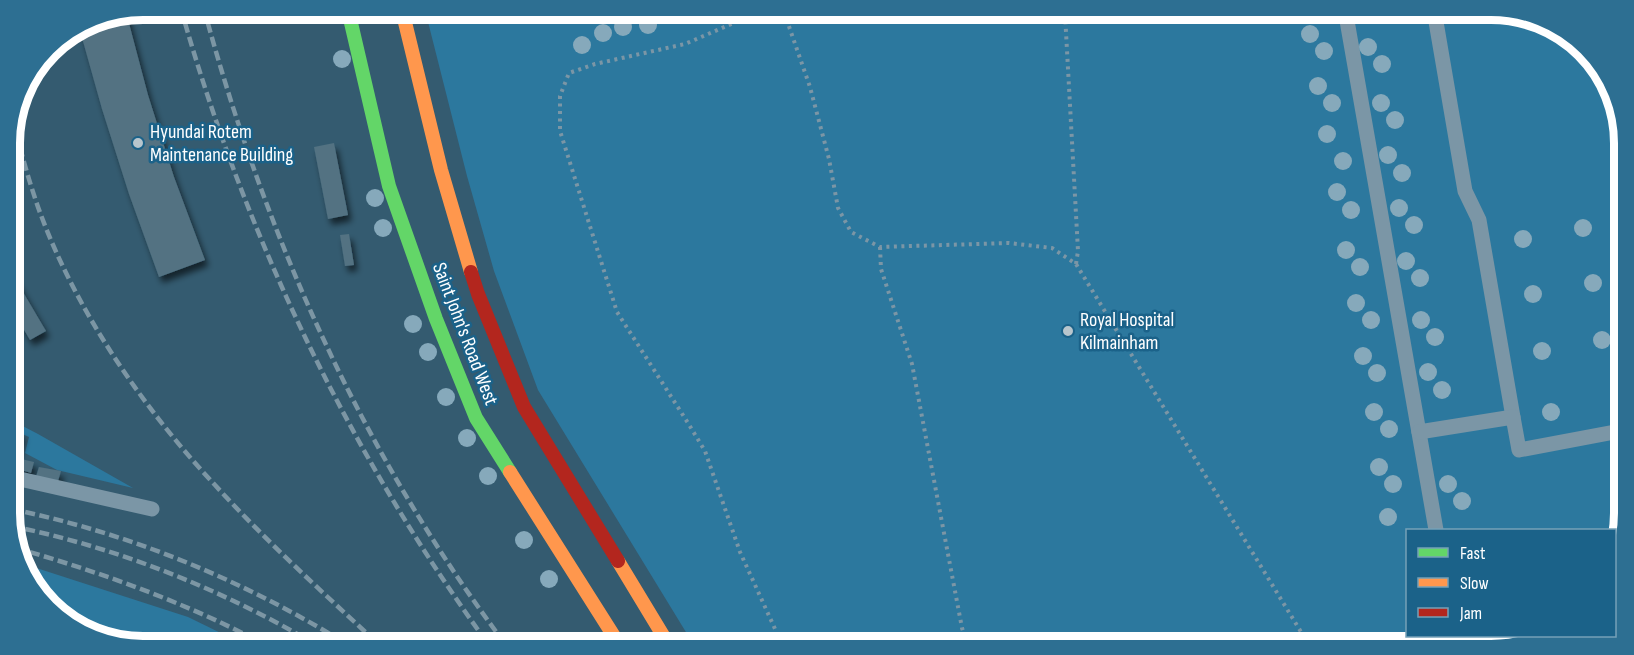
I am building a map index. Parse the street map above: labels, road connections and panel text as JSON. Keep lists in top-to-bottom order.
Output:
{
  "streets": {
    "main road": ["Saint John's Road West"]
  },
  "places": ["Hyundai Rotem Maintenance Building", "Royal Hospital Kilmainham"],
  "legend": ["Fast", "Slow", "Jam"]
}
